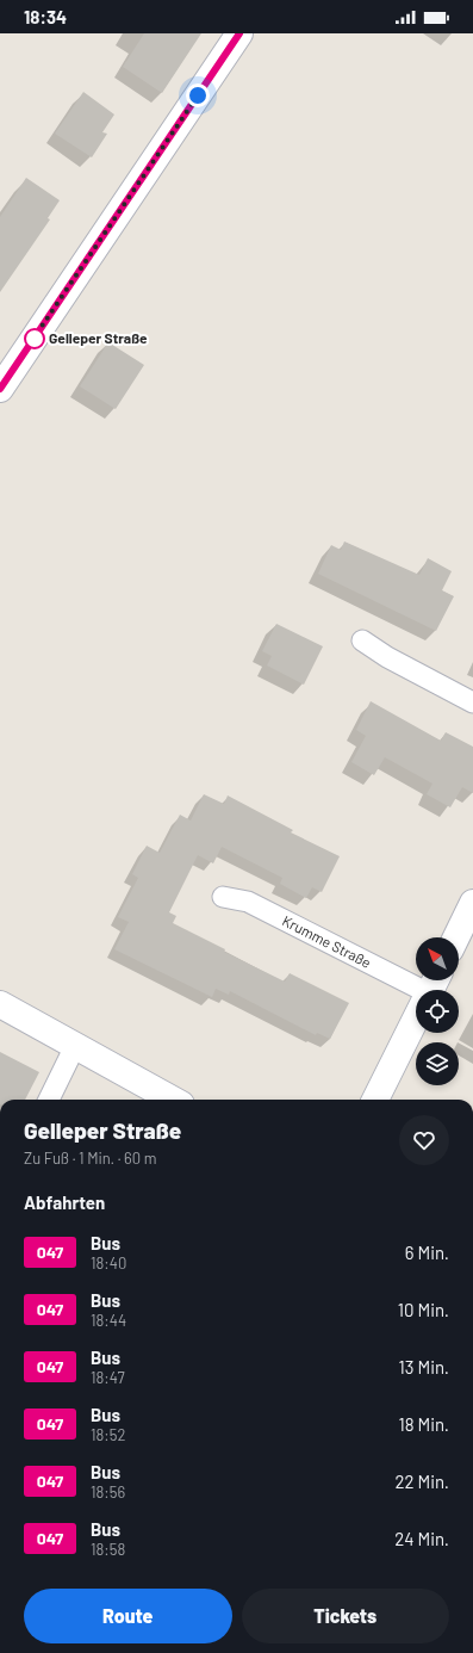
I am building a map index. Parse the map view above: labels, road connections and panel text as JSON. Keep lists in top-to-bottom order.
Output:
{
  "streets": {
    "street": ["Krumme Straße"]
  },
  "places": ["Gelleper Straße"],
  "lines": ["bus line 047"],
  "north": "top left",
  "page": {
    "status": "18:34",
    "heading": [
      ["Gelleper Straße", "Zu Fuß · 1 Min. · 60 m"],
      "Abfahrten"
    ],
    "list": [
      {
        "mark": "047",
        "name": "Bus",
        "note": "18:40",
        "value": "6 Min."
      },
      {
        "mark": "047",
        "name": "Bus",
        "note": "18:44",
        "value": "10 Min."
      },
      {
        "mark": "047",
        "name": "Bus",
        "note": "18:47",
        "value": "13 Min."
      },
      {
        "mark": "047",
        "name": "Bus",
        "note": "18:52",
        "value": "18 Min."
      },
      {
        "mark": "047",
        "name": "Bus",
        "note": "18:56",
        "value": "22 Min."
      },
      {
        "mark": "047",
        "name": "Bus",
        "note": "18:58",
        "value": "24 Min."
      }
    ],
    "buttons": ["Route", "Tickets"]
  }
}
